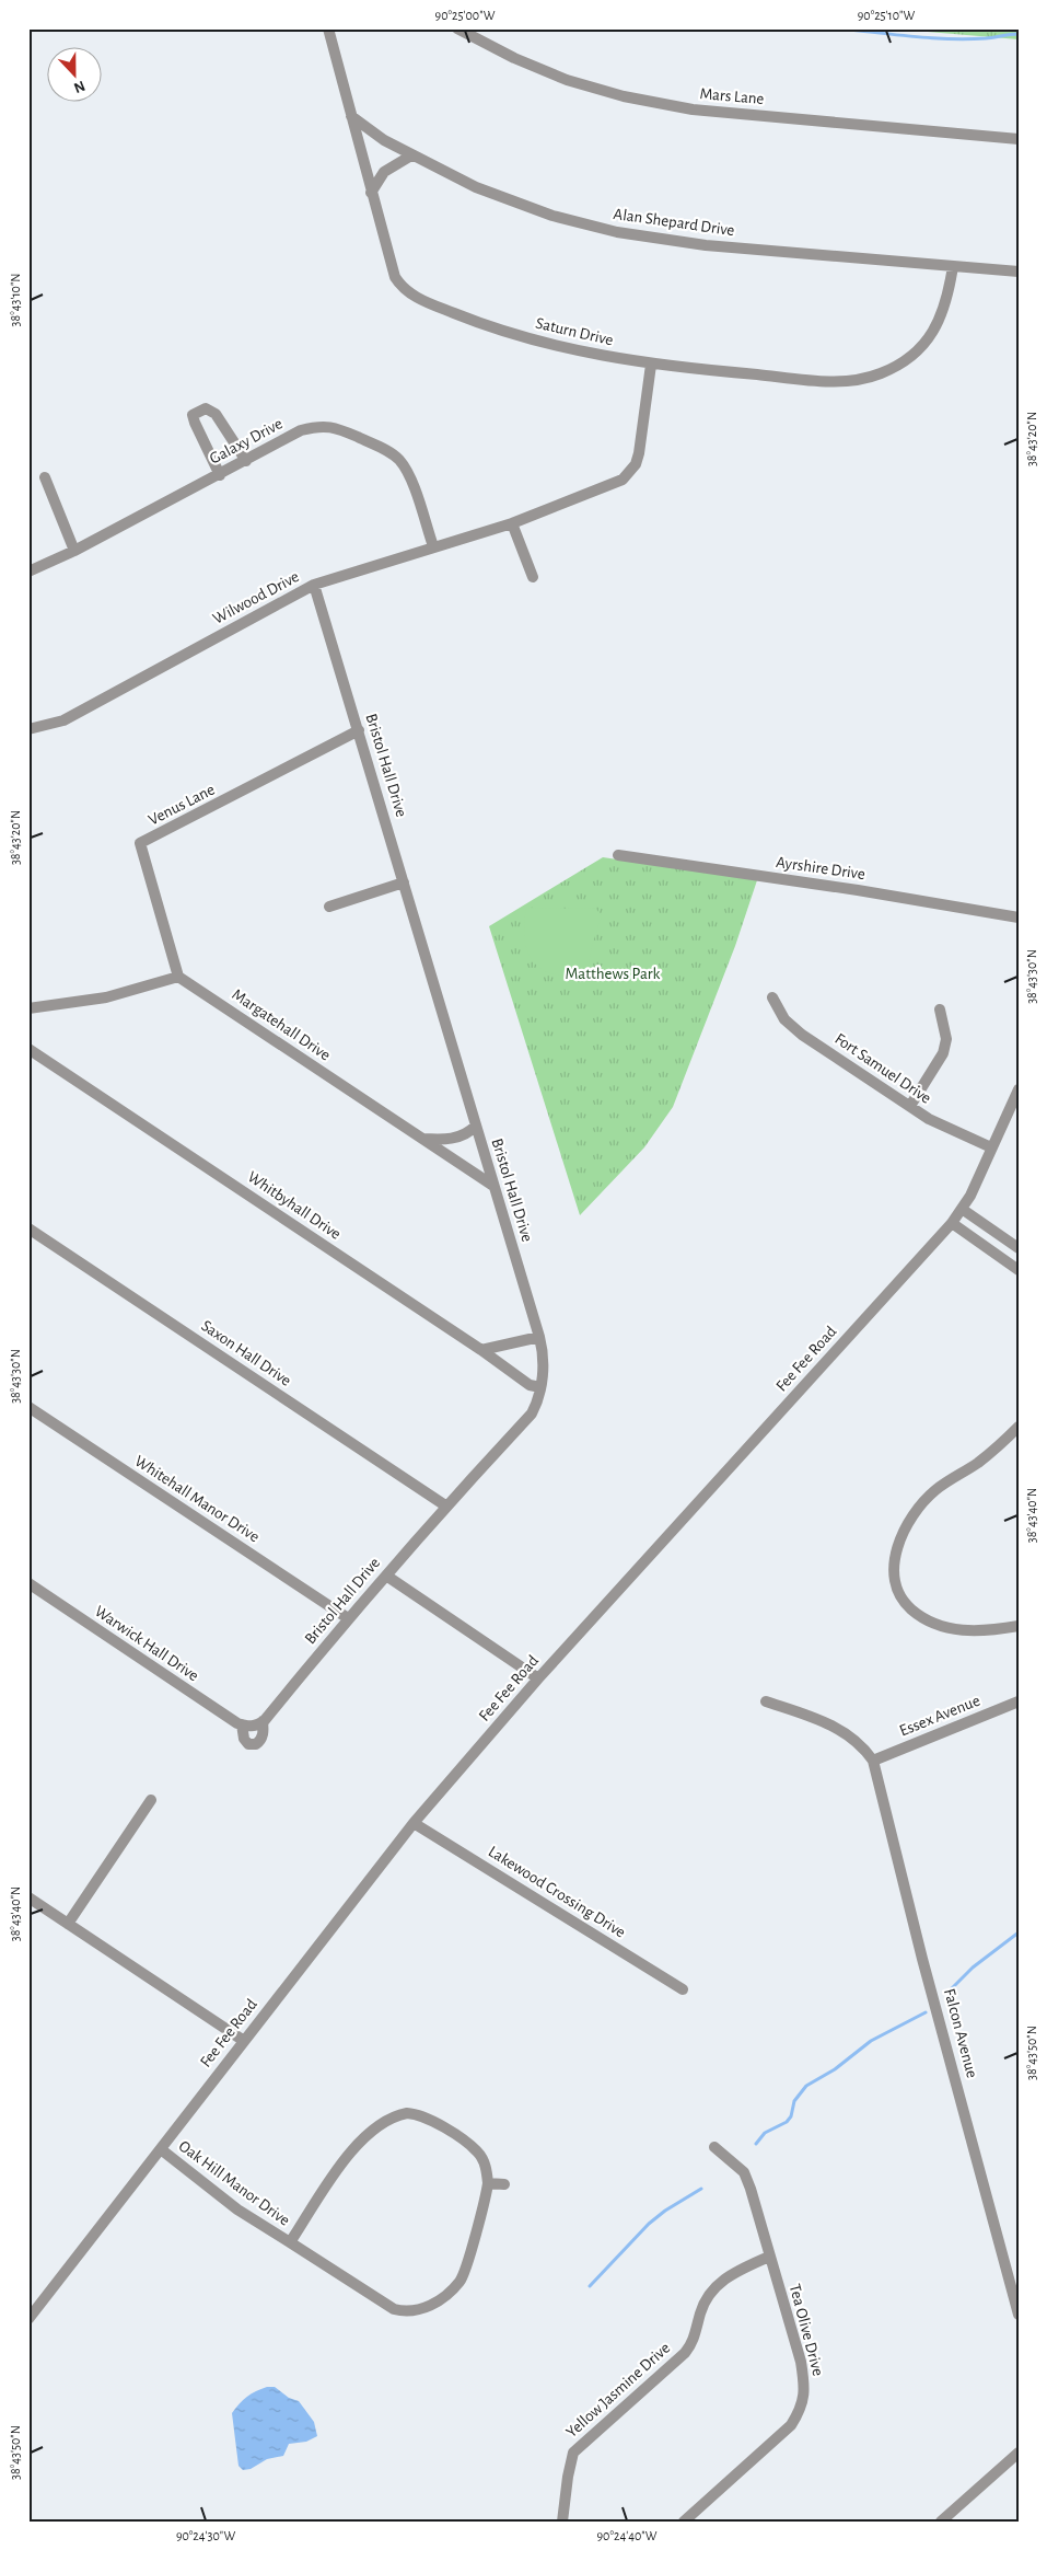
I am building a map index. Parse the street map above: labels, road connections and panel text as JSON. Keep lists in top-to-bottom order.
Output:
{
  "streets": {
    "street": [
      "Mars Lane",
      "Alan Shepard Drive",
      "Saturn Drive",
      "Galaxy Drive",
      "Wilwood Drive",
      "Bristol Hall Drive",
      "Venus Lane",
      "Ayrshire Drive",
      "Margatehall Drive",
      "Fort Samuel Drive",
      "Whitbyhall Drive",
      "Saxon Hall Drive",
      "Fee Fee Road",
      "Whitehall Manor Drive",
      "Warwick Hall Drive",
      "Essex Avenue",
      "Lakewood Crossing Drive",
      "Falcon Avenue",
      "Oak Hill Manor Drive",
      "Tea Olive Drive",
      "Yellow Jasmine Drive"
    ]
  },
  "crossings": [
    ["Alan Shepard Drive", "Saturn Drive"],
    ["Saturn Drive", "Wilwood Drive"],
    ["Galaxy Drive", "Wilwood Drive"],
    ["Wilwood Drive", "Bristol Hall Drive"],
    ["Bristol Hall Drive", "Venus Lane"],
    ["Bristol Hall Drive", "Margatehall Drive"],
    ["Bristol Hall Drive", "Whitbyhall Drive"],
    ["Bristol Hall Drive", "Saxon Hall Drive"],
    ["Bristol Hall Drive", "Whitehall Manor Drive"],
    ["Bristol Hall Drive", "Warwick Hall Drive"],
    ["Venus Lane", "Margatehall Drive"],
    ["Fort Samuel Drive", "Fee Fee Road"],
    ["Fee Fee Road", "Lakewood Crossing Drive"],
    ["Fee Fee Road", "Oak Hill Manor Drive"],
    ["Essex Avenue", "Falcon Avenue"],
    ["Tea Olive Drive", "Yellow Jasmine Drive"]
  ],
  "parks": ["Matthews Park"],
  "north": "bottom",
  "coordinates": [
    "90°25'00\"W",
    "90°25'10\"W",
    "38°43'10\"N",
    "38°43'20\"N",
    "38°43'30\"N",
    "38°43'40\"N",
    "38°43'50\"N",
    "90°24'30\"W",
    "90°24'40\"W"
  ]
}
